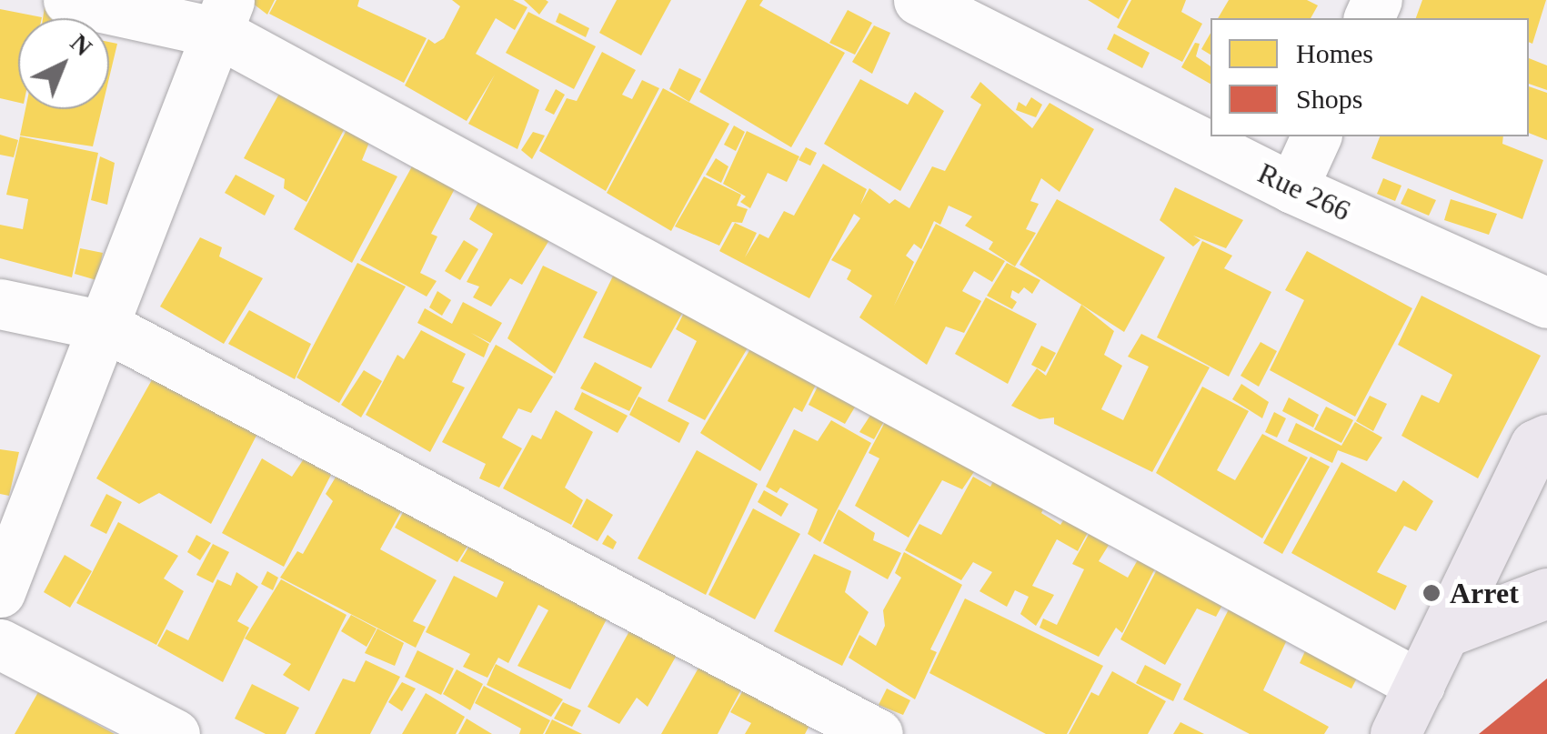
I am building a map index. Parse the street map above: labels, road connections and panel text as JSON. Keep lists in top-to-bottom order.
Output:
{
  "streets": {
    "street": ["Rue 266"]
  },
  "places": ["Arret"],
  "legend": ["Homes", "Shops"],
  "north": "top right"
}
